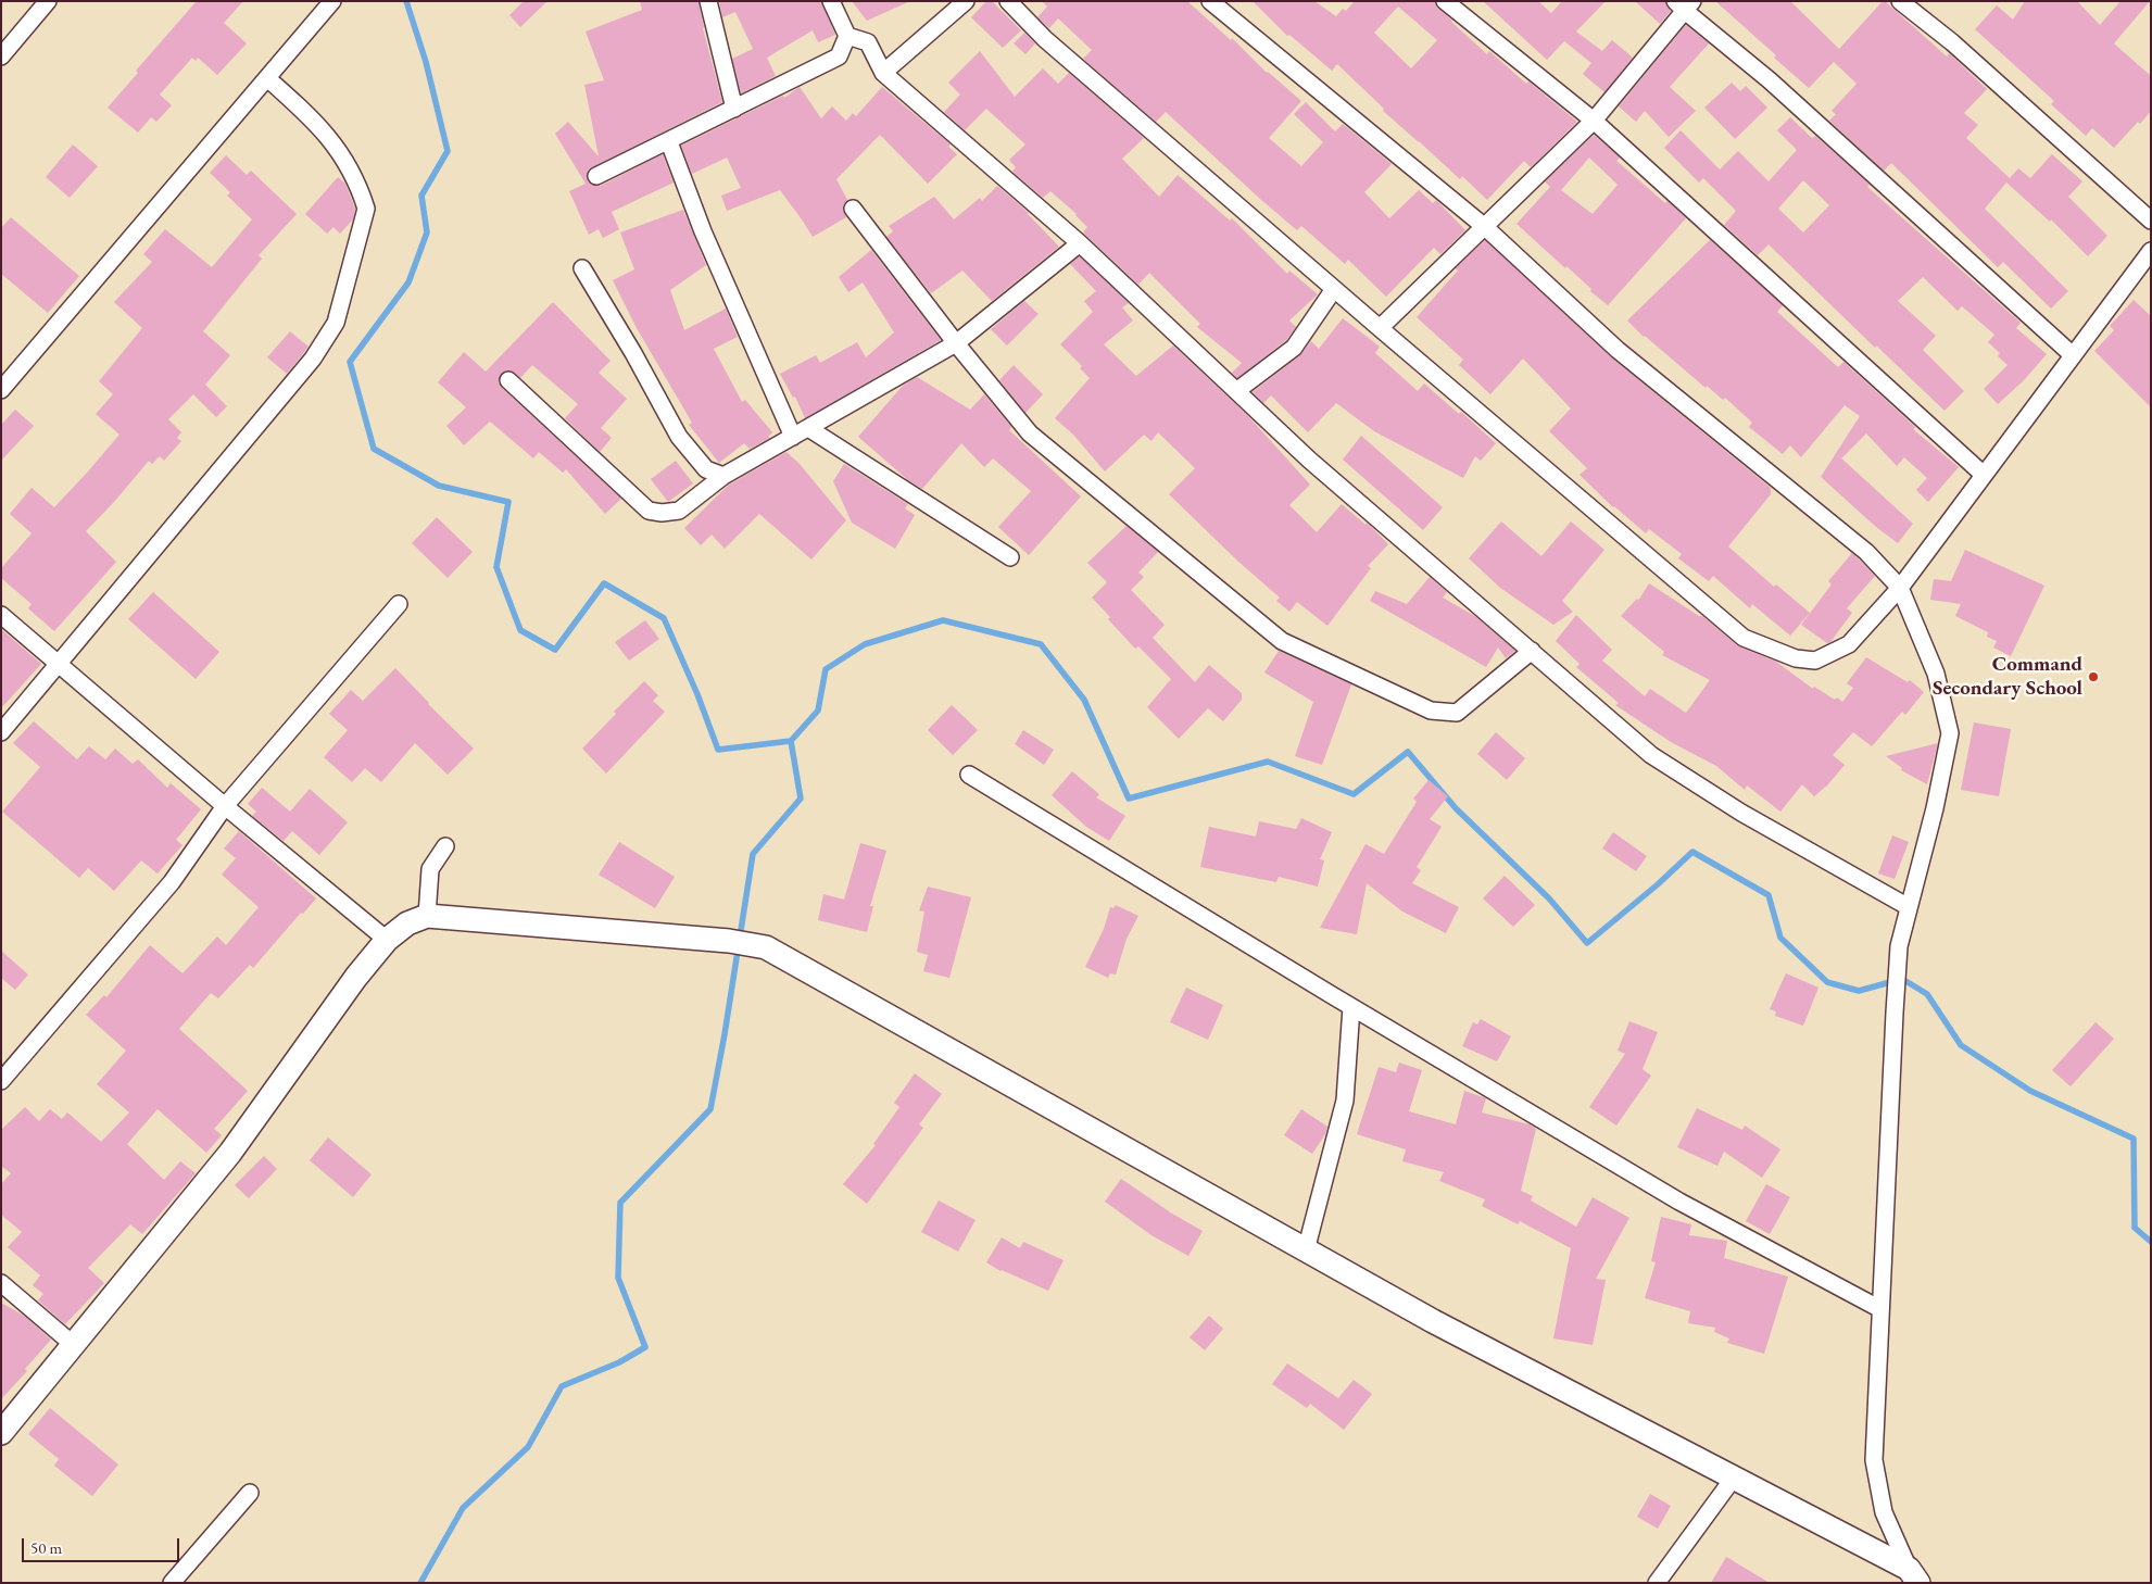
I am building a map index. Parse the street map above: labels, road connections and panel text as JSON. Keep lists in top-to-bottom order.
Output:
{
  "places": ["Command Secondary School"],
  "scale_bar": "50 m"
}
